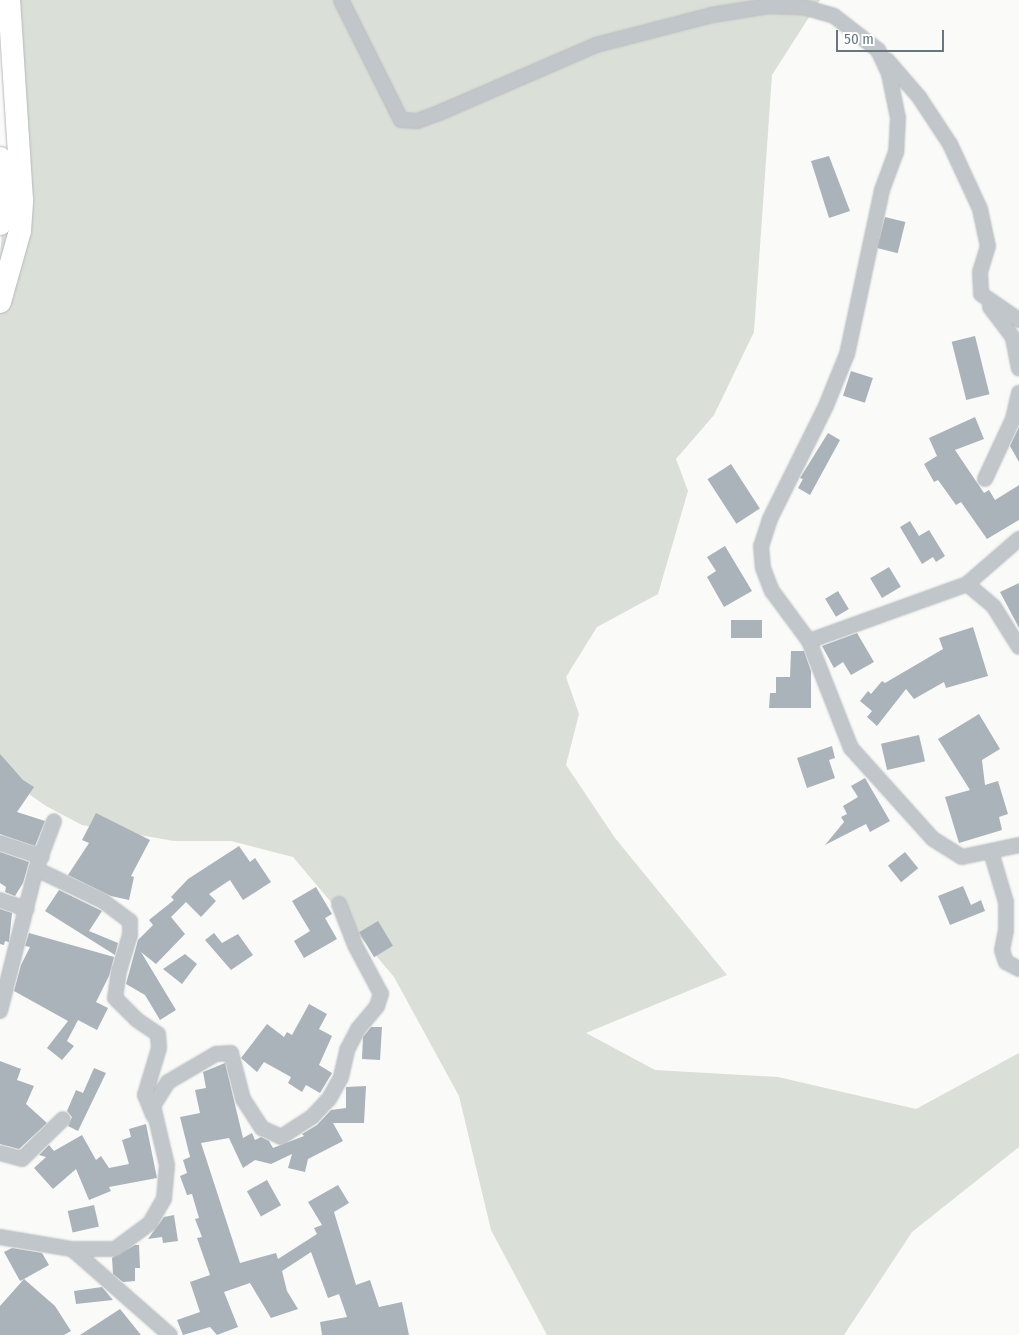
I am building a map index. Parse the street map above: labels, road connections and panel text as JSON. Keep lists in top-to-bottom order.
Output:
{
  "scale_bar": "50 m"
}
